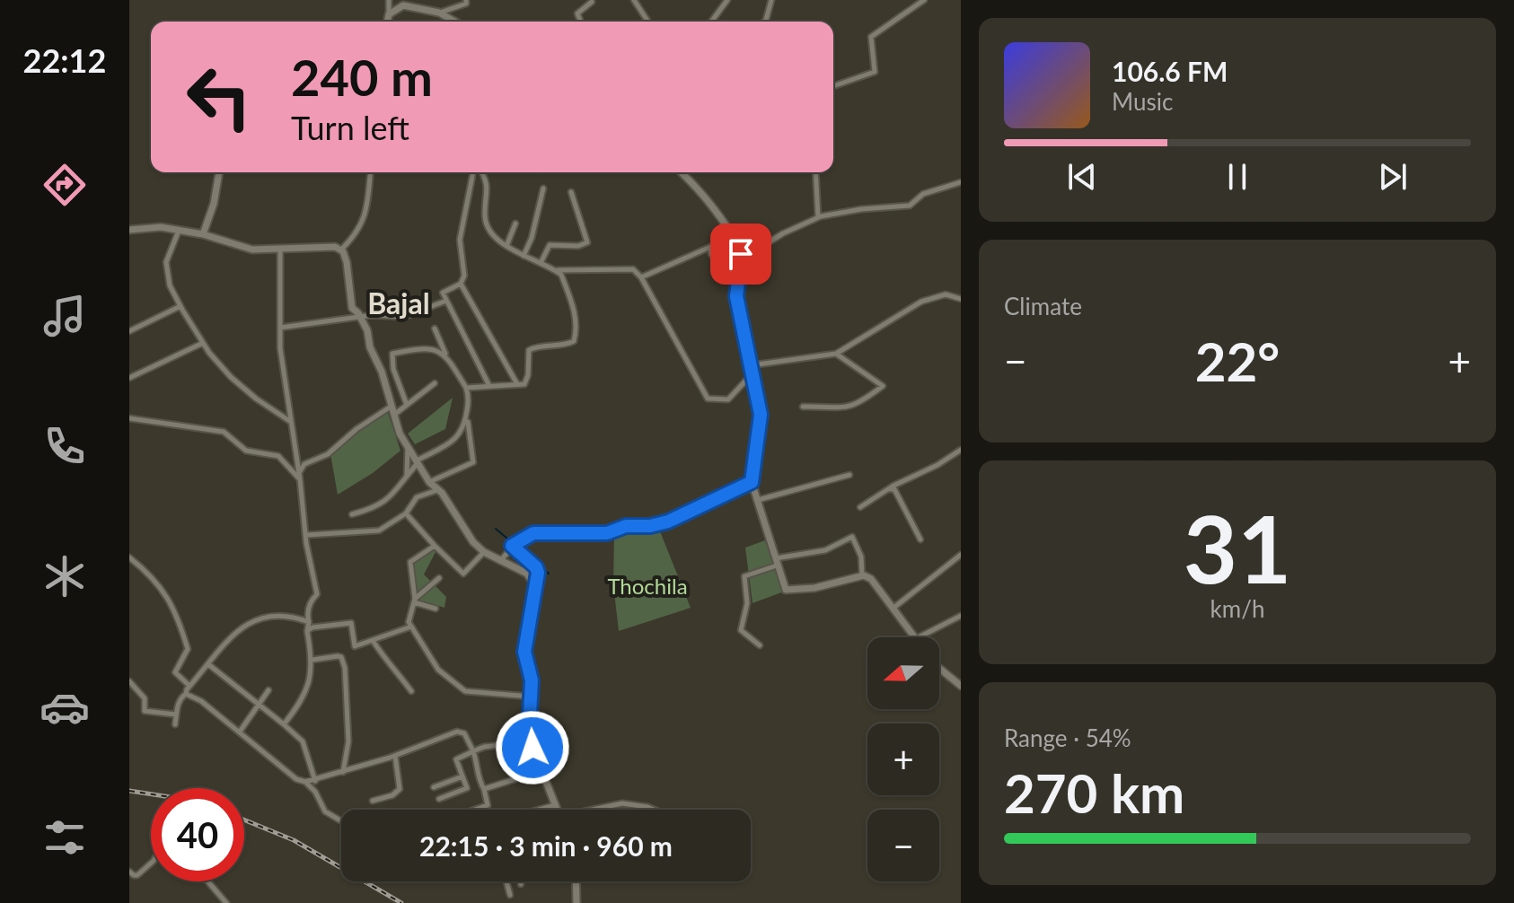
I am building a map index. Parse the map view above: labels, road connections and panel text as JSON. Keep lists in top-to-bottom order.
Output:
{
  "districts": ["Bajal"],
  "parks": ["Thochila"],
  "north": "left",
  "page": {
    "tabs": "22:12",
    "turn": ["240 m", "Turn left"],
    "song": ["106.6 FM", "Music"],
    "tile": [
      "Climate",
      ["31", "km/h"],
      ["Range · 54%", "270 km"]
    ],
    "heat": ["−", "22°", "+"],
    "map_buttons": ["+", "−"],
    "limit": "40",
    "trip": "22:15 · 3 min · 960 m"
  }
}
